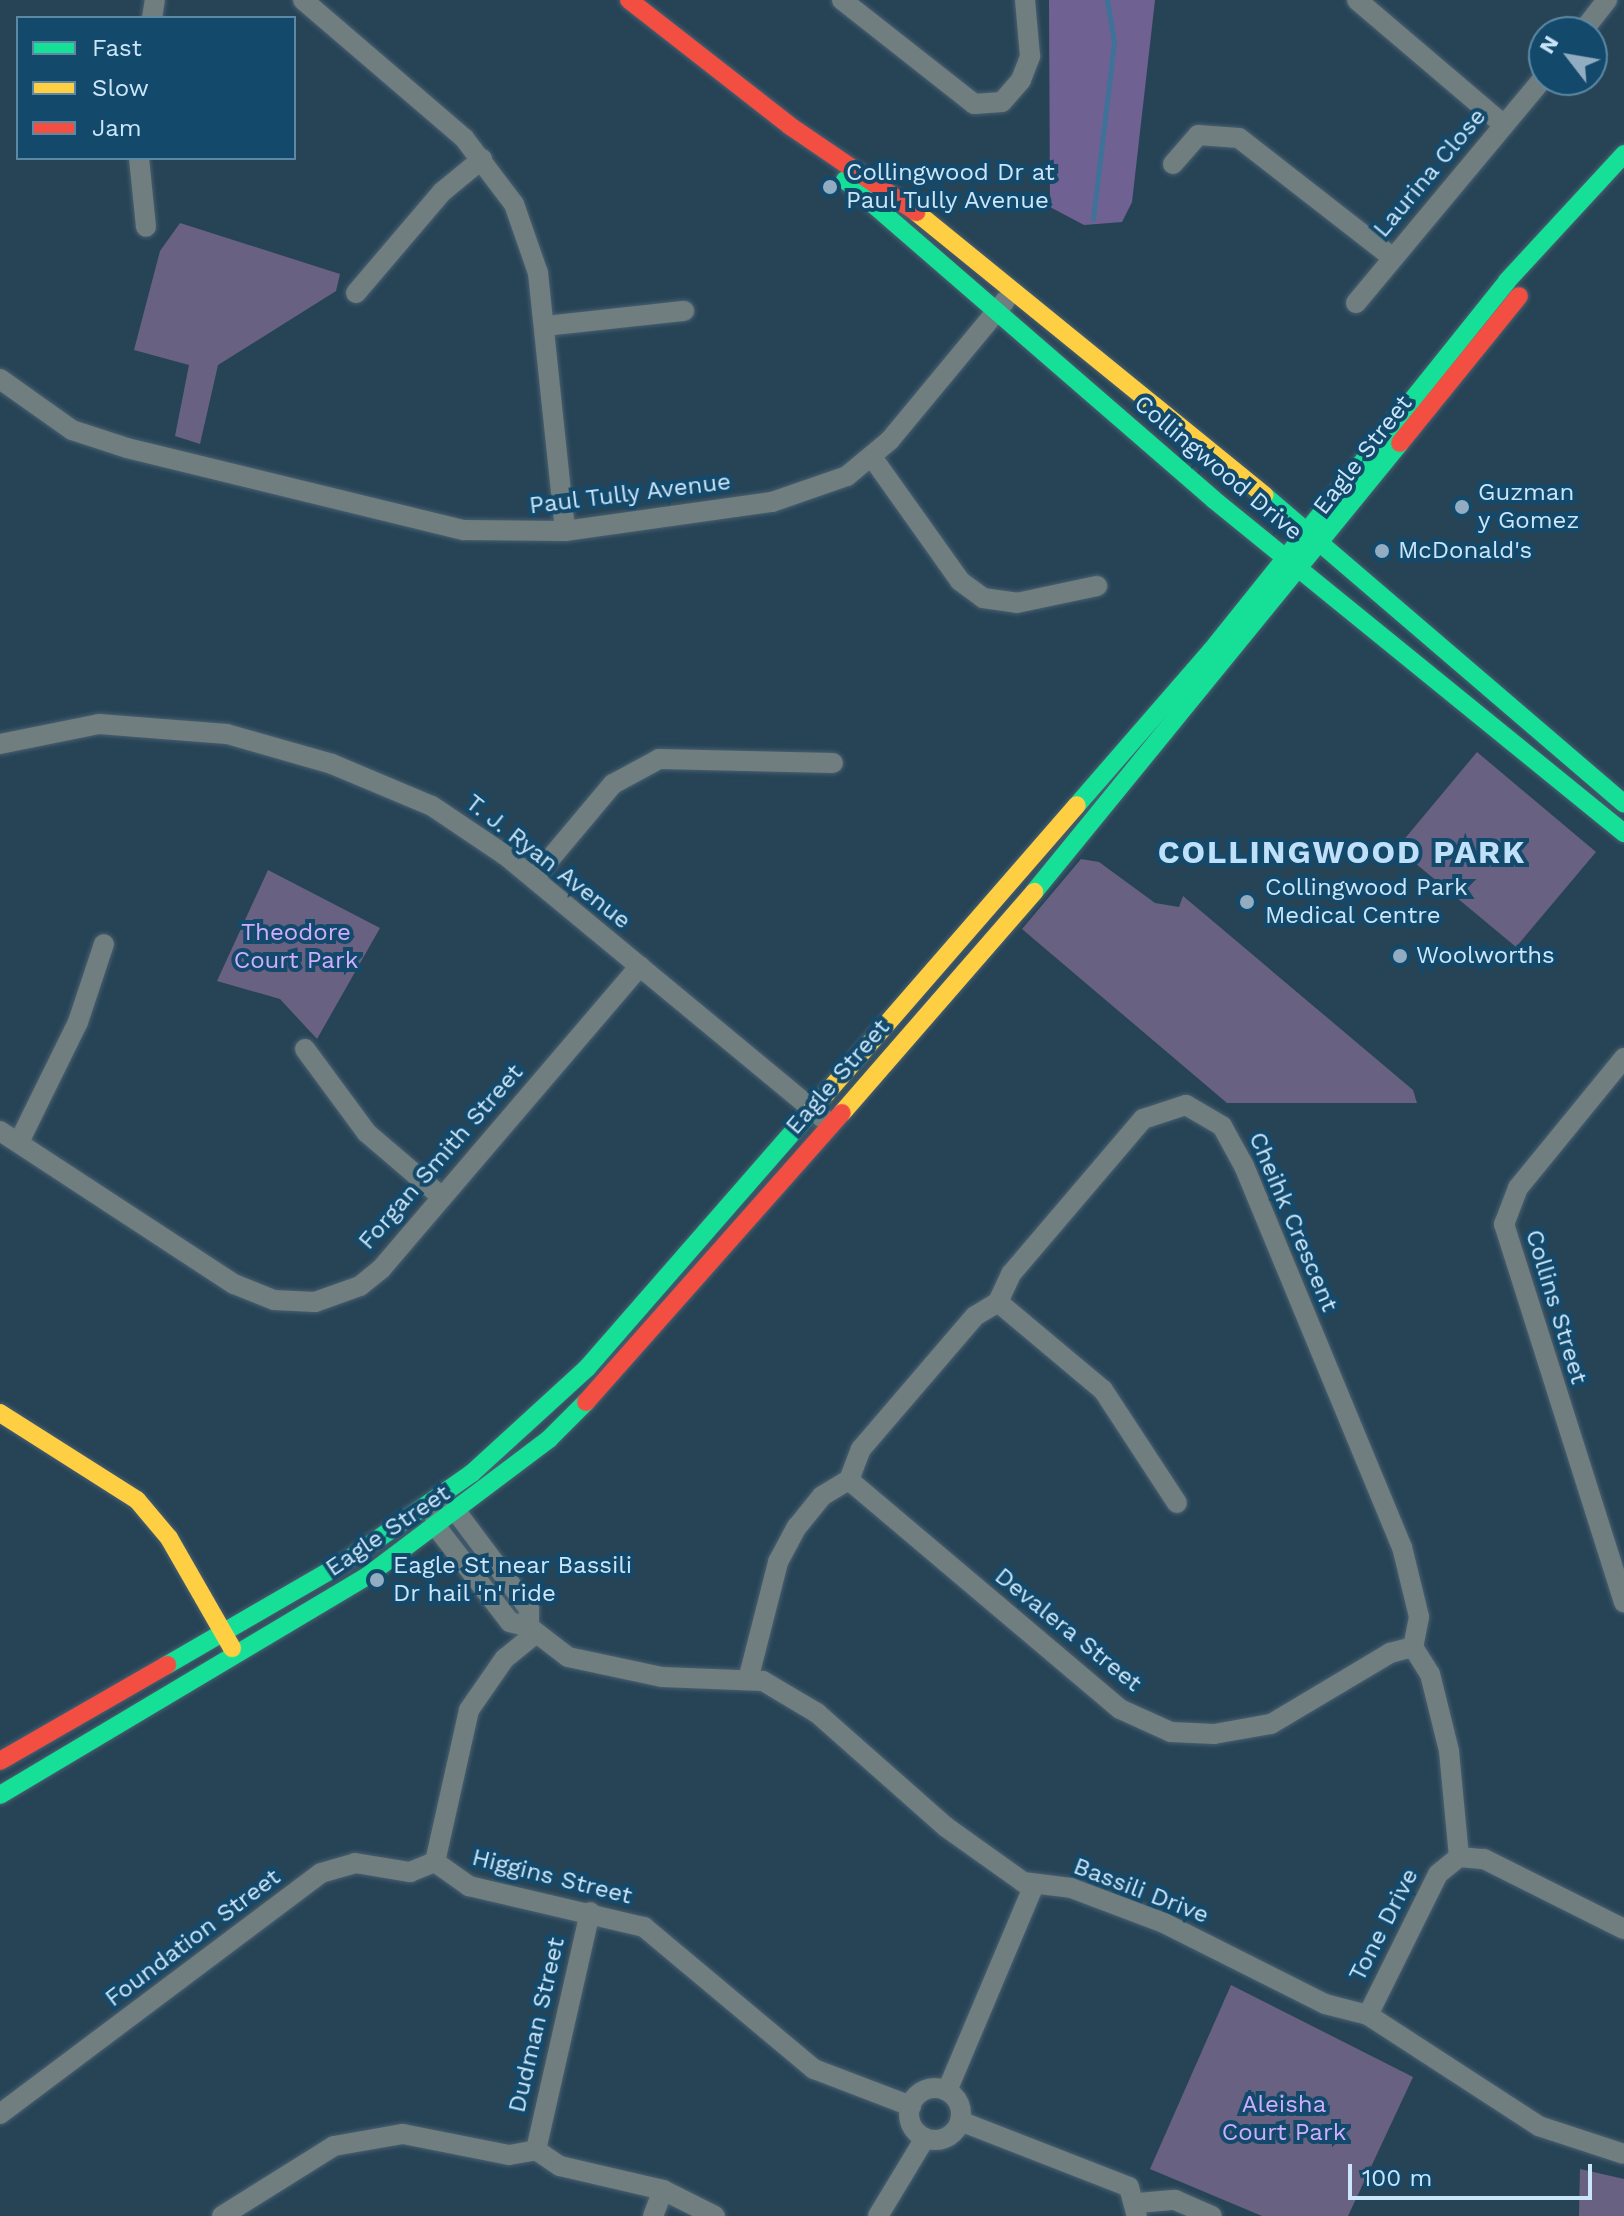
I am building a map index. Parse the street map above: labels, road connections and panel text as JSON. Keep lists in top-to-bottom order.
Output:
{
  "streets": {
    "street": [
      "Laurina Close",
      "Eagle Street",
      "Collingwood Drive",
      "Paul Tully Avenue",
      "T. J. Ryan Avenue",
      "Forgan Smith Street",
      "Cheihk Crescent",
      "Collins Street",
      "Devalera Street",
      "Higgins Street",
      "Bassili Drive",
      "Tone Drive",
      "Foundation Street",
      "Dudman Street"
    ]
  },
  "crossings": [
    ["Eagle Street", "Collingwood Drive"],
    ["Eagle Street", "T. J. Ryan Avenue"],
    ["Collingwood Drive", "Paul Tully Avenue"],
    ["T. J. Ryan Avenue", "Forgan Smith Street"],
    ["Cheihk Crescent", "Devalera Street"],
    ["Higgins Street", "Foundation Street"],
    ["Higgins Street", "Dudman Street"],
    ["Bassili Drive", "Tone Drive"]
  ],
  "districts": ["COLLINGWOOD PARK"],
  "parks": ["Theodore Court Park", "Aleisha Court Park"],
  "places": [
    "Collingwood Dr at Paul Tully Avenue",
    "Guzman y Gomez",
    "McDonald's",
    "Collingwood Park Medical Centre",
    "Woolworths",
    "Eagle St near Bassili Dr hail 'n' ride"
  ],
  "legend": ["Fast", "Slow", "Jam"],
  "scale_bar": "100 m",
  "north": "top left"
}
